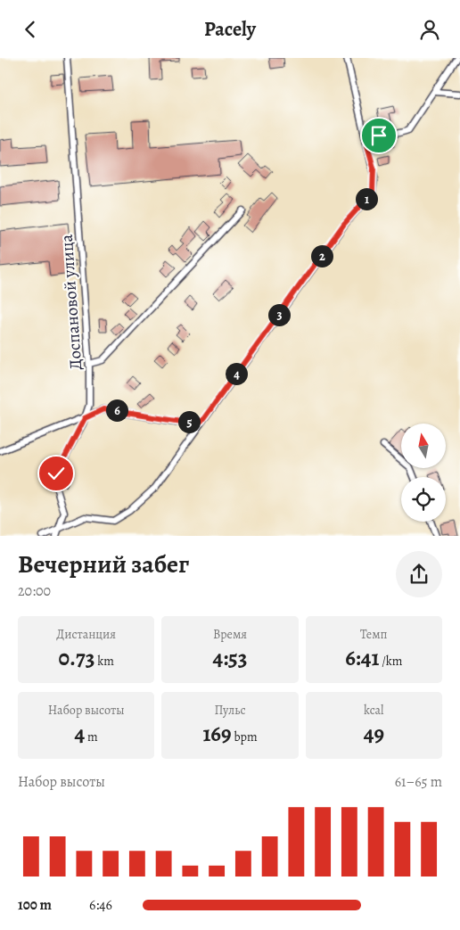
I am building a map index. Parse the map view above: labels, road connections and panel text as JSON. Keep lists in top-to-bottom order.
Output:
{
  "streets": {
    "street": ["Доспановой улица"]
  },
  "north": "top",
  "page": {
    "header": "Pacely",
    "pins": [
      "1",
      "2",
      "3",
      "4",
      "6",
      "5"
    ],
    "heading": ["Вечерний забег", "20:00"],
    "stats": [
      ["Дистанция", "0.73 km"],
      ["Время", "4:53"],
      ["Темп", "6:41 /km"],
      ["Набор высоты", "4 m"],
      ["Пульс", "169 bpm"],
      ["kcal", "49"]
    ],
    "chart": ["Набор высоты", "61–65 m"],
    "list": [
      {
        "name": "100 m",
        "note": "6:46"
      }
    ]
  }
}
